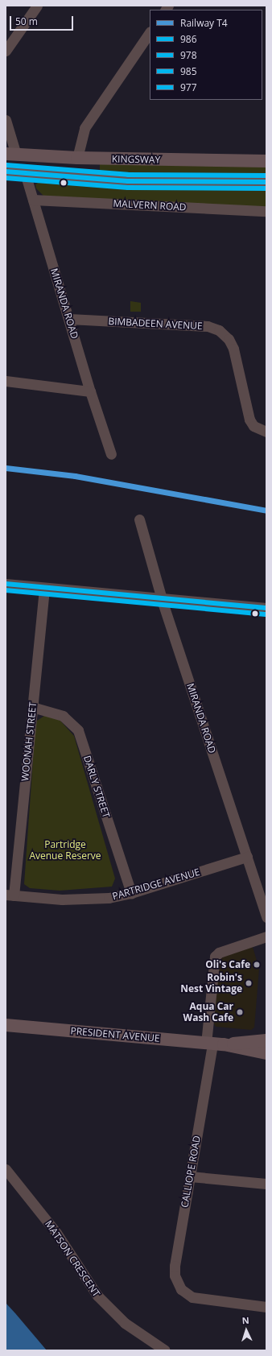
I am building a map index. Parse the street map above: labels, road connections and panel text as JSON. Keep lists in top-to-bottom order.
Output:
{
  "streets": {
    "main road": ["KINGSWAY", "MIRANDA ROAD", "PRESIDENT AVENUE"],
    "street": [
      "MALVERN ROAD",
      "BIMBADEEN AVENUE",
      "WOONAH STREET",
      "DARLY STREET",
      "PARTRIDGE AVENUE",
      "CALLIOPE ROAD",
      "MATSON CRESCENT"
    ]
  },
  "crossings": [
    ["KINGSWAY", "MIRANDA ROAD"],
    ["MALVERN ROAD", "MIRANDA ROAD"],
    ["MIRANDA ROAD", "BIMBADEEN AVENUE"],
    ["MIRANDA ROAD", "PARTRIDGE AVENUE"],
    ["WOONAH STREET", "DARLY STREET"],
    ["WOONAH STREET", "PARTRIDGE AVENUE"],
    ["DARLY STREET", "PARTRIDGE AVENUE"],
    ["PRESIDENT AVENUE", "CALLIOPE ROAD"]
  ],
  "parks": ["Partridge Avenue Reserve"],
  "places": ["Oli's Cafe", "Robin's Nest Vintage", "Aqua Car Wash Cafe"],
  "lines": [
    "transit line 977",
    "transit line 985",
    "transit line 978",
    "rail line T4",
    "transit line 986"
  ],
  "legend": [
    "Railway T4",
    "986",
    "978",
    "985",
    "977"
  ],
  "scale_bar": "50 m",
  "north": "top"
}
